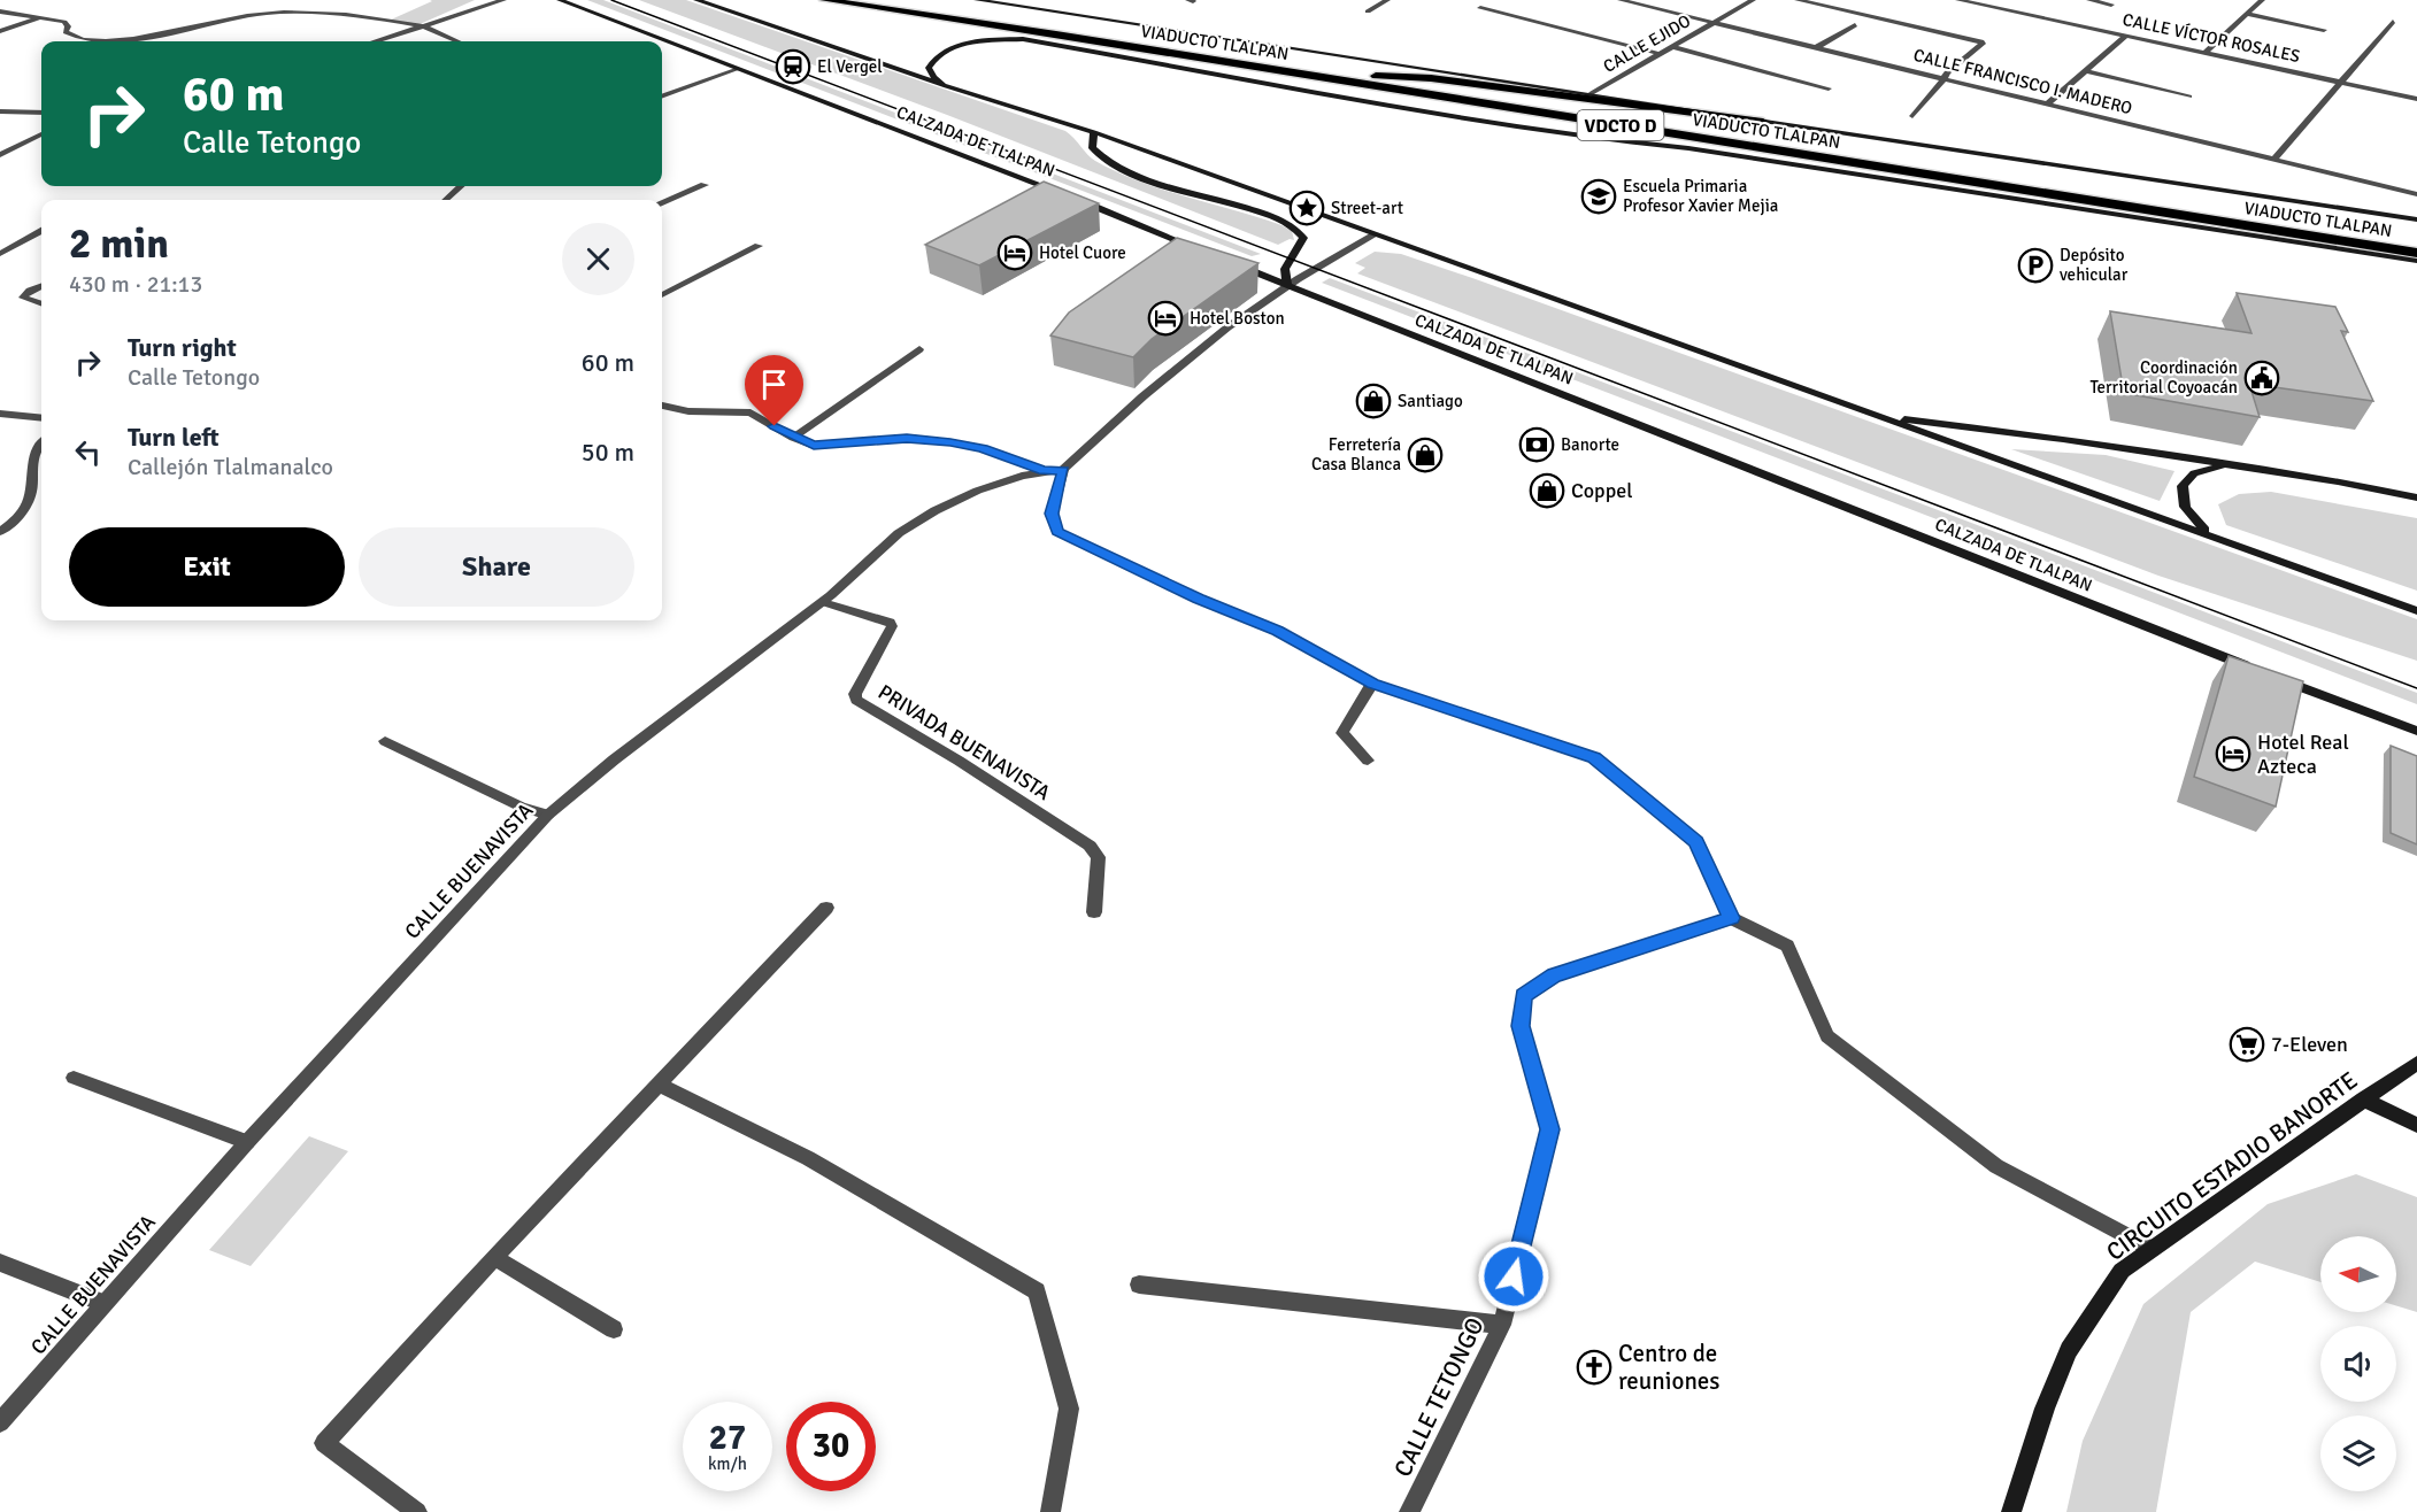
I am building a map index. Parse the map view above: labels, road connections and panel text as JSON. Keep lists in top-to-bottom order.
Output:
{
  "streets": {
    "highway": ["VIADUCTO TLALPAN", "VDCTO D"],
    "main road": ["CALZADA DE TLALPAN", "CIRCUITO ESTADIO BANORTE"],
    "street": [
      "CALLE VÍCTOR ROSALES",
      "CALLE EJIDO",
      "CALLE FRANCISCO I. MADERO",
      "PRIVADA BUENAVISTA",
      "CALLE BUENAVISTA",
      "CALLE TETONGO"
    ]
  },
  "crossings": [
    ["VIADUCTO TLALPAN", "CALLE EJIDO"],
    ["VIADUCTO TLALPAN", "CALZADA DE TLALPAN"],
    ["CALLE EJIDO", "CALLE FRANCISCO I. MADERO"],
    ["PRIVADA BUENAVISTA", "CALLE BUENAVISTA"]
  ],
  "places": {
    "station": ["El Vergel"],
    "school or university": ["Escuela Primaria Profesor Xavier Mejia"],
    "place": ["Street-art"],
    "hotel": ["Hotel Cuore", "Hotel Boston", "Hotel Real Azteca"],
    "parking": ["Depósito vehicular"],
    "public building": ["Coordinación Territorial Coyoacán"],
    "shop": ["Santiago", "Ferretería Casa Blanca", "Coppel"],
    "bank": ["Banorte"],
    "supermarket": ["7-Eleven"],
    "church": ["Centro de reuniones"]
  },
  "north": "left",
  "page": {
    "turn": ["60 m", "Calle Tetongo"],
    "heading": ["2 min", "430 m · 21:13"],
    "list": [
      {
        "name": "Turn right",
        "note": "Calle Tetongo",
        "value": "60 m"
      },
      {
        "name": "Turn left",
        "note": "Callejón Tlalmanalco",
        "value": "50 m"
      }
    ],
    "buttons": ["Exit", "Share"],
    "speed": "27 km/h",
    "limit": "30"
  }
}
